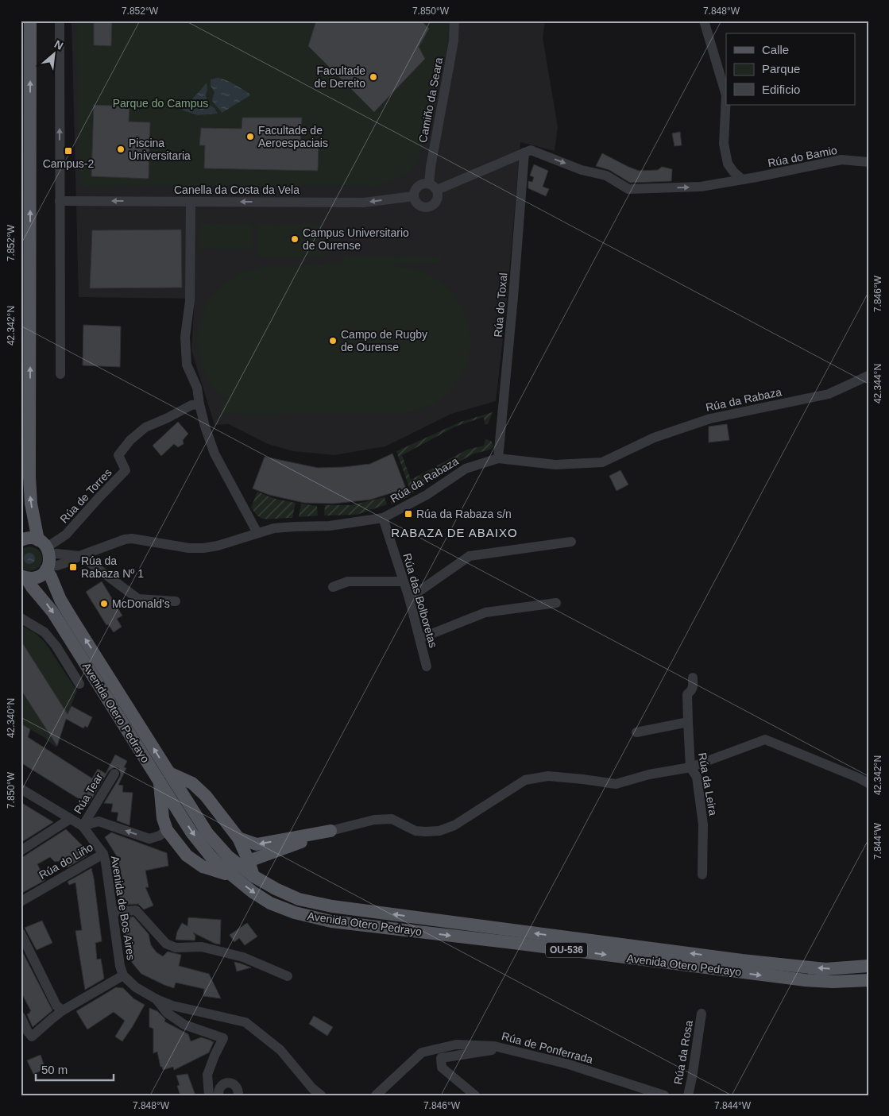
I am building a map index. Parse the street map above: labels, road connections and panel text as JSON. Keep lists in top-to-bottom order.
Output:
{
  "streets": {
    "main road": ["Avenida Otero Pedrayo", "OU-536"],
    "street": [
      "Camiño da Seara",
      "Rúa do Bamio",
      "Canella da Costa da Vela",
      "Rúa do Toxal",
      "Rúa da Rabaza",
      "Rúa de Torres",
      "Rúa das Bolboretas",
      "Rúa da Leira",
      "Rúa Tear",
      "Rúa do Liño",
      "Avenida de Bos Aires",
      "Rúa de Ponferrada",
      "Rúa da Rosa"
    ]
  },
  "crossings": [
    ["Camiño da Seara", "Canella da Costa da Vela"],
    ["Rúa do Bamio", "Rúa do Toxal"],
    ["Rúa do Toxal", "Rúa da Rabaza"],
    ["Rúa da Rabaza", "Rúa das Bolboretas"],
    ["Rúa de Torres", "Avenida Otero Pedrayo"],
    ["Rúa Tear", "Avenida de Bos Aires"],
    ["Rúa do Liño", "Avenida de Bos Aires"]
  ],
  "one_way": ["Rúa do Bamio", "Canella da Costa da Vela"],
  "districts": ["RABAZA DE ABAIXO"],
  "parks": ["Parque do Campus"],
  "places": {
    "other": [
      "Facultade de Dereito",
      "Facultade de Aeroespaciais",
      "Piscina Universitaria",
      "Campus Universitario de Ourense",
      "Campo de Rugby de Ourense",
      "McDonald's"
    ],
    "transit": ["Campus-2", "Rúa da Rabaza s/n", "Rúa da Rabaza Nº 1"]
  },
  "legend": ["Calle", "Parque", "Edificio"],
  "scale_bar": "50 m",
  "north": "top right",
  "coordinates": [
    "7.852°W",
    "7.850°W",
    "7.848°W",
    "7.846°W",
    "42.342°N",
    "42.344°N",
    "42.340°N",
    "7.844°W"
  ]
}
